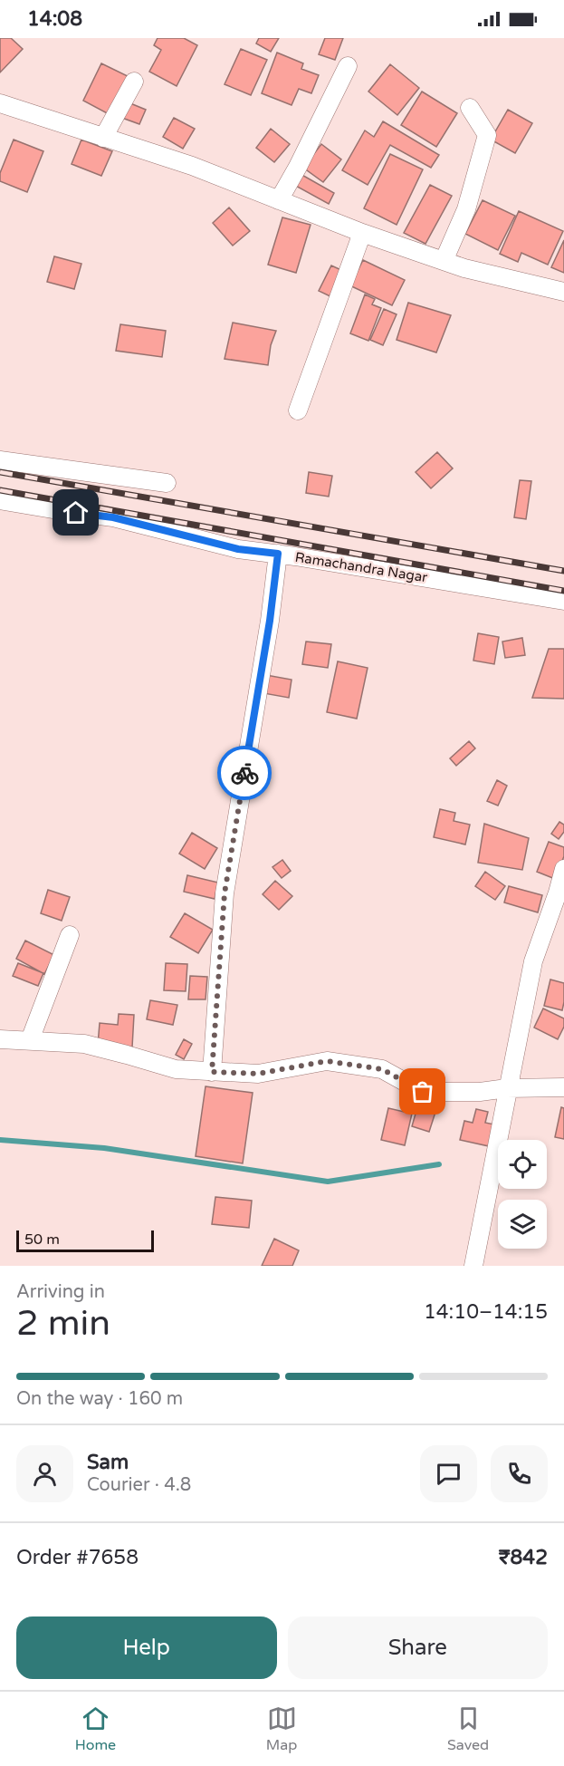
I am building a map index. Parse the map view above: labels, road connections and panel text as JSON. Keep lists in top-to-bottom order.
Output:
{
  "streets": {
    "street": ["Ramachandra Nagar"]
  },
  "scale_bar": "50 m",
  "page": {
    "status": "14:08",
    "scale": "50 m",
    "heading": ["2 min", "Arriving in", "14:10–14:15"],
    "panel": [
      "Sam",
      "Courier · 4.8",
      "Order #7658",
      "₹842"
    ],
    "bar": "On the way · 160 m",
    "buttons": ["Help", "Share"],
    "tabs": ["Home", "Map", "Saved"]
  }
}
